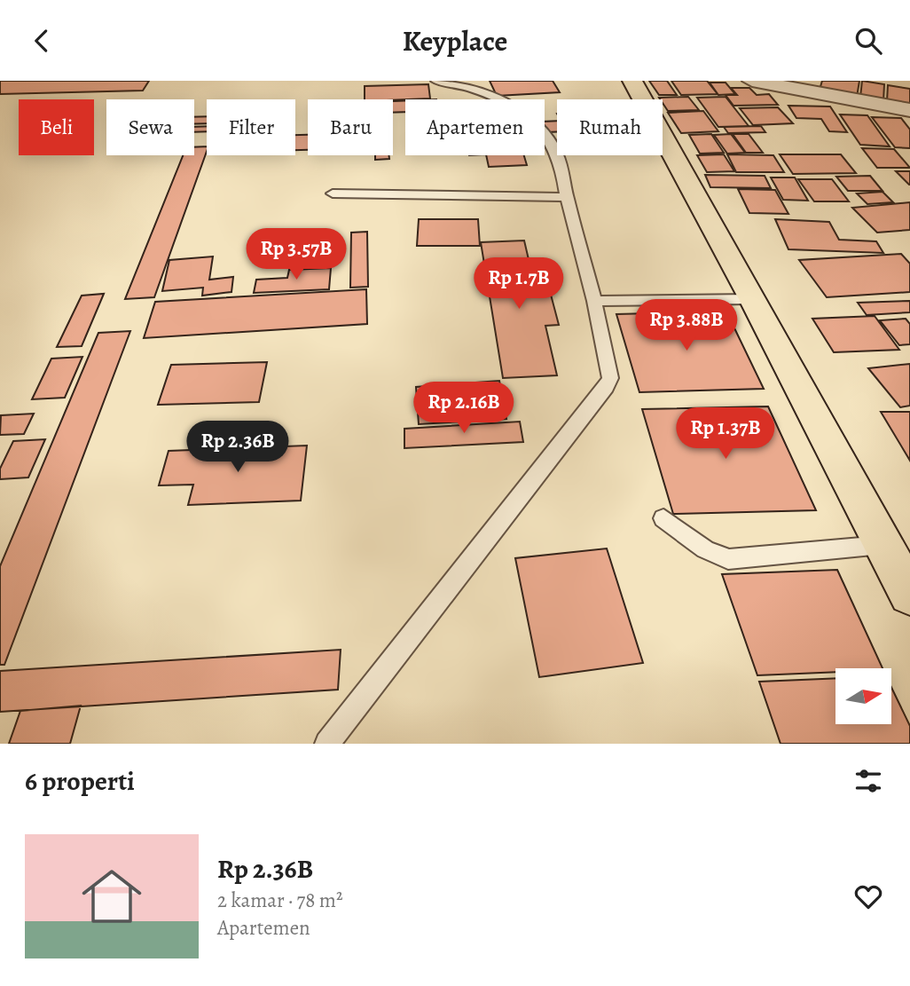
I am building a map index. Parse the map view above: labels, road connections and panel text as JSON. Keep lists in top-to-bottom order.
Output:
{
  "north": "right",
  "page": {
    "header": "Keyplace",
    "chip": [
      "Beli",
      "Sewa",
      "Filter",
      "Baru",
      "Apartemen",
      "Rumah"
    ],
    "price": [
      "Rp 3.57B",
      "Rp 1.7B",
      "Rp 3.88B",
      "Rp 2.16B",
      "Rp 1.37B",
      "Rp 2.36B"
    ],
    "heading": "6 properti",
    "list": [
      {
        "name": "Rp 2.36B",
        "note": "2 kamar · 78 m² · Apartemen"
      }
    ]
  }
}
